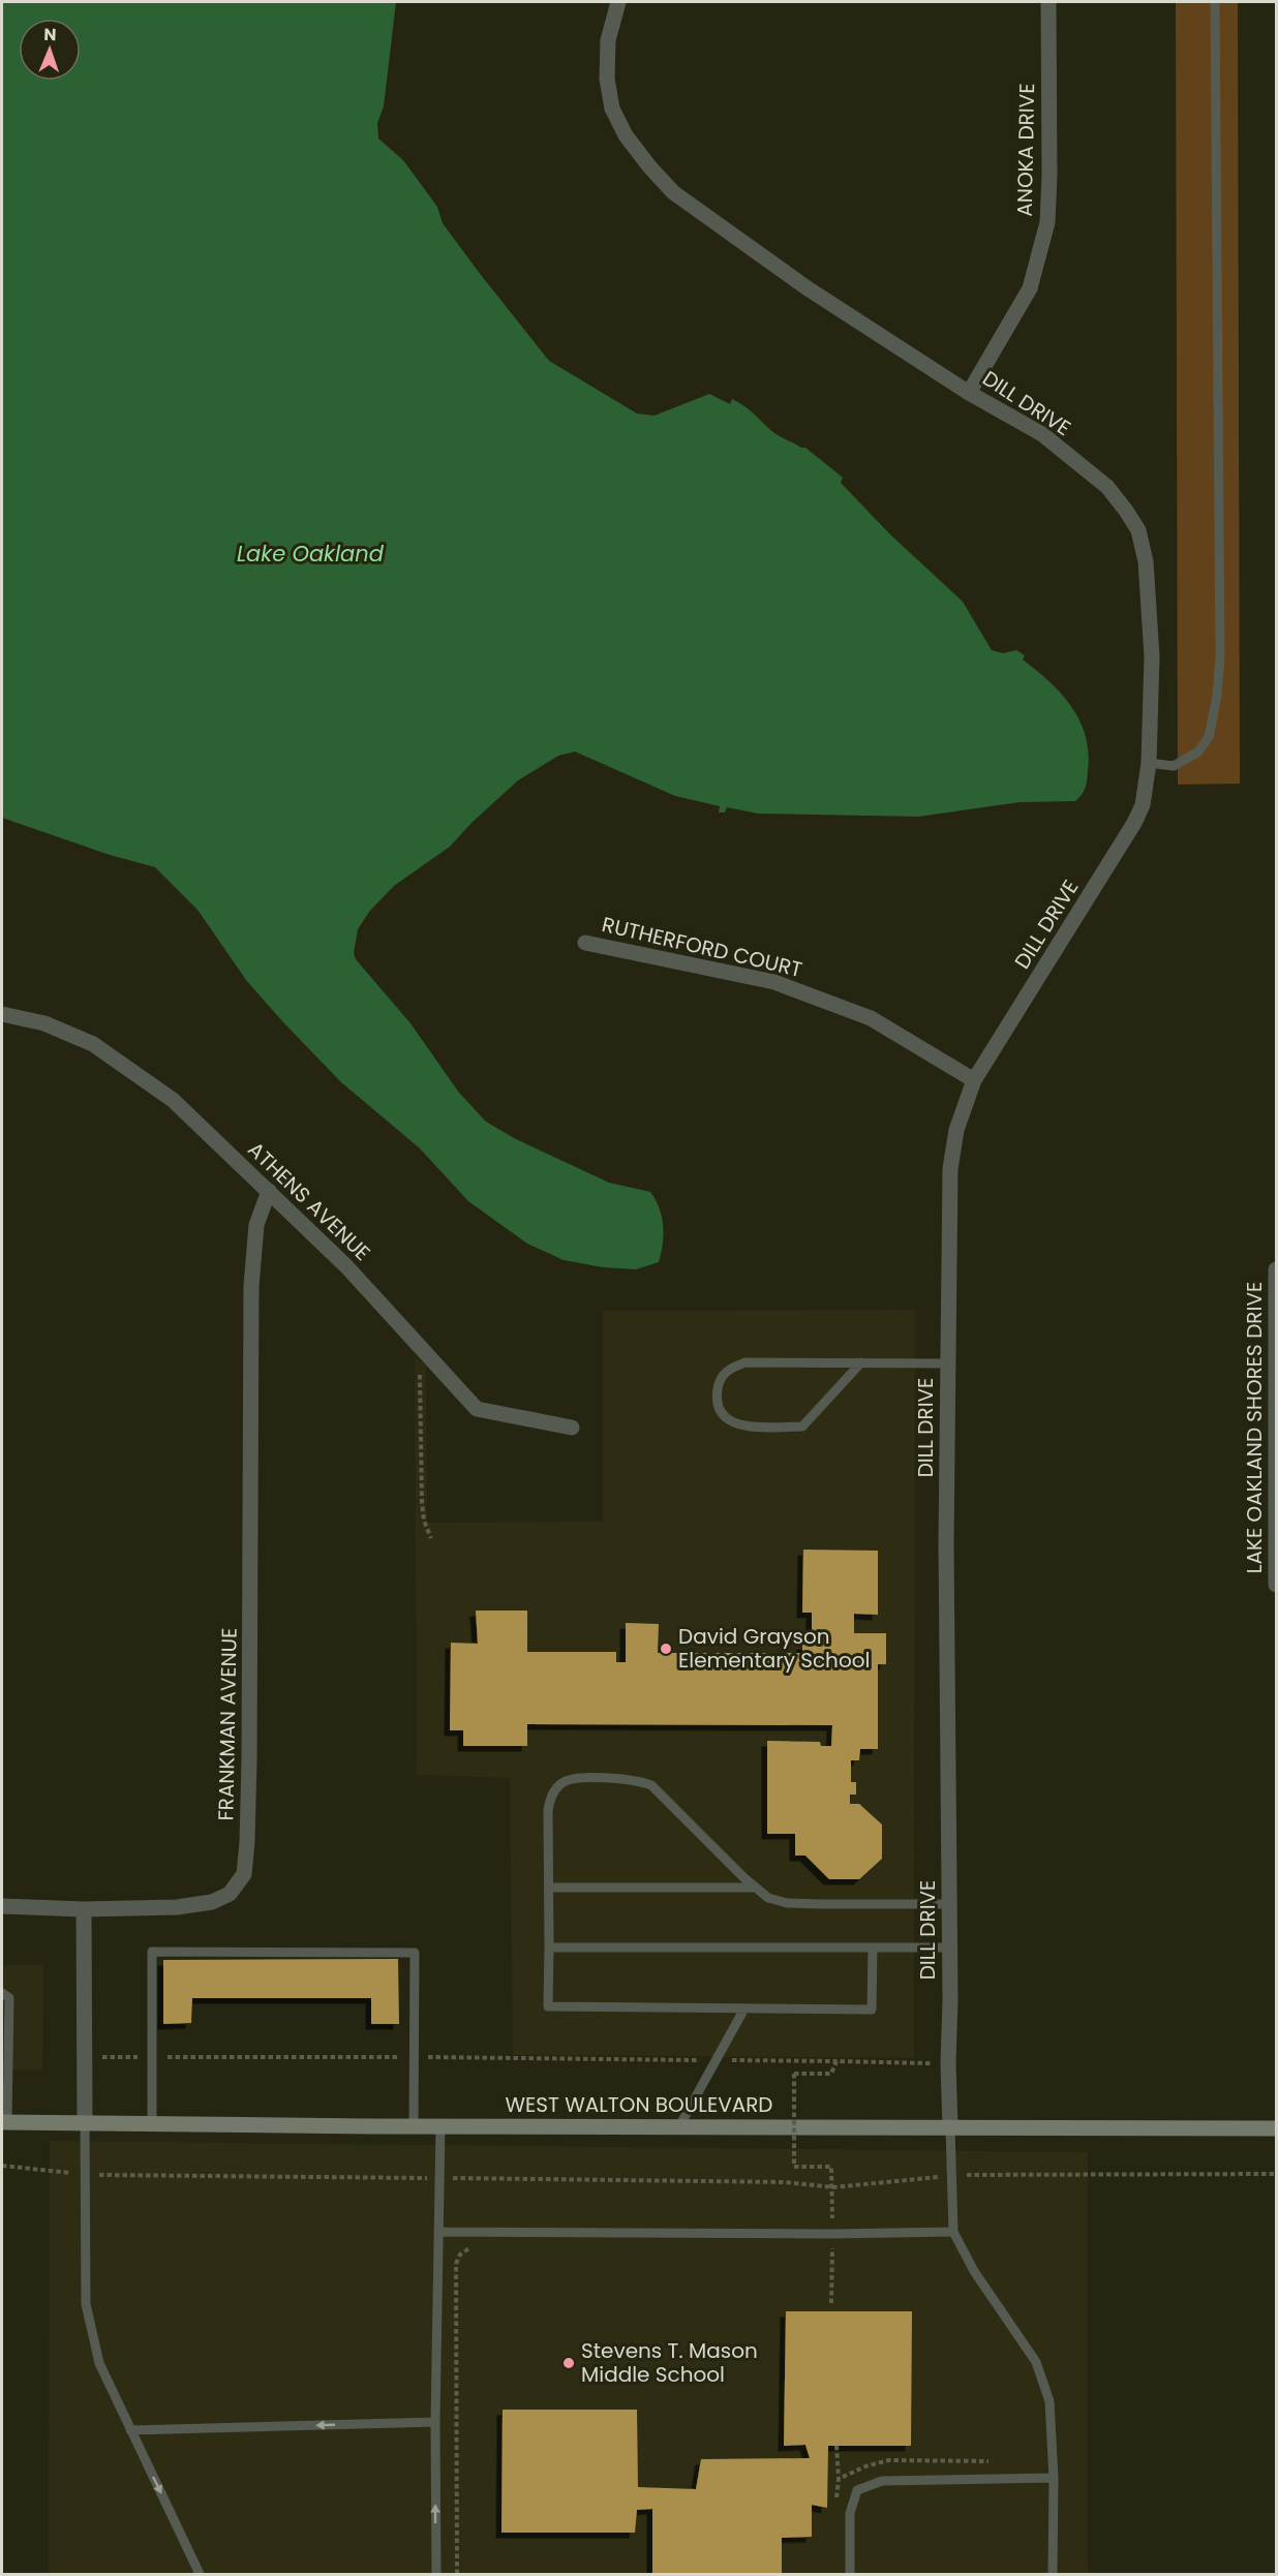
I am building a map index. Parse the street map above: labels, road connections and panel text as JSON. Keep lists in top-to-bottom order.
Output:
{
  "streets": {
    "main road": ["WEST WALTON BOULEVARD"],
    "street": [
      "ANOKA DRIVE",
      "DILL DRIVE",
      "RUTHERFORD COURT",
      "ATHENS AVENUE",
      "LAKE OAKLAND SHORES DRIVE",
      "FRANKMAN AVENUE"
    ]
  },
  "crossings": [
    ["ANOKA DRIVE", "DILL DRIVE"],
    ["DILL DRIVE", "RUTHERFORD COURT"],
    ["DILL DRIVE", "WEST WALTON BOULEVARD"],
    ["ATHENS AVENUE", "FRANKMAN AVENUE"]
  ],
  "water": ["Lake Oakland"],
  "places": ["David Grayson Elementary School", "Stevens T. Mason Middle School"],
  "north": "top"
}
